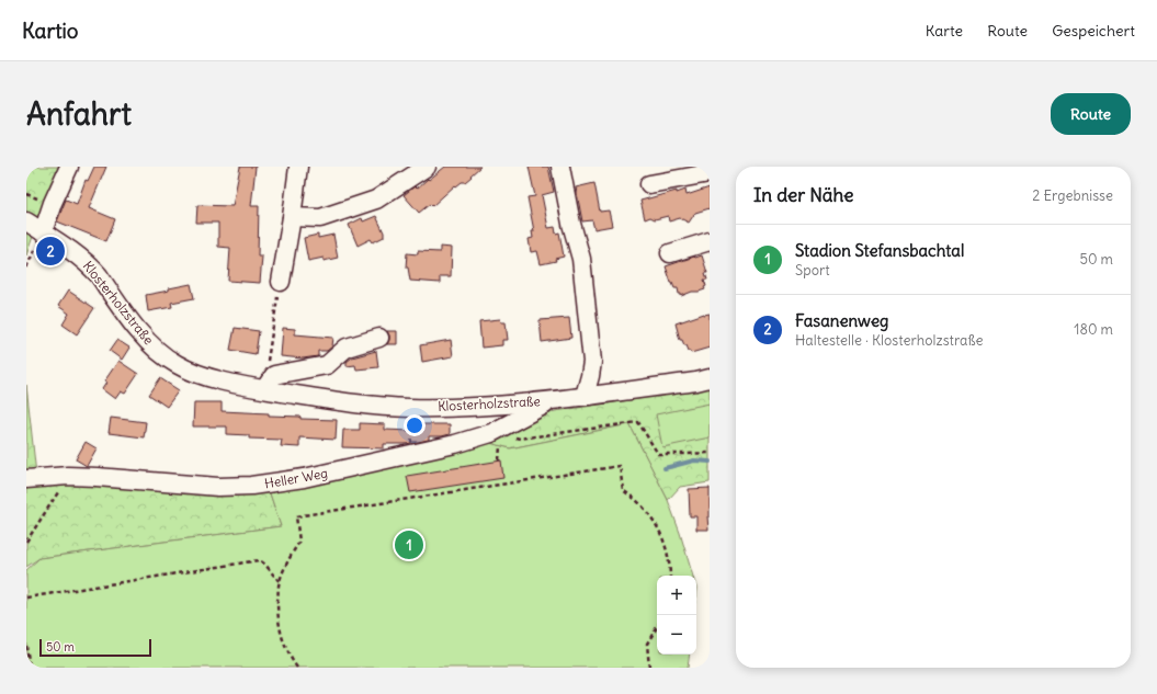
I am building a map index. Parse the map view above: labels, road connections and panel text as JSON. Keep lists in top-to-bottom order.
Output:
{
  "streets": {
    "street": ["Klosterholzstraße", "Heller Weg"]
  },
  "crossings": [
    ["Klosterholzstraße", "Heller Weg"]
  ],
  "scale_bar": "50 m",
  "page": {
    "header": "Kartio",
    "nav": ["Karte", "Route", "Gespeichert"],
    "buttons": "Route",
    "title": "Anfahrt",
    "heading": ["In der Nähe", "2 Ergebnisse"],
    "list": [
      {
        "mark": "1",
        "name": "Stadion Stefansbachtal",
        "note": "Sport",
        "value": "50 m"
      },
      {
        "mark": "2",
        "name": "Fasanenweg",
        "note": "Haltestelle · Klosterholzstraße",
        "value": "180 m"
      }
    ],
    "pins": ["2", "1"],
    "map_buttons": ["+", "−"],
    "scale": "50 m"
  }
}
